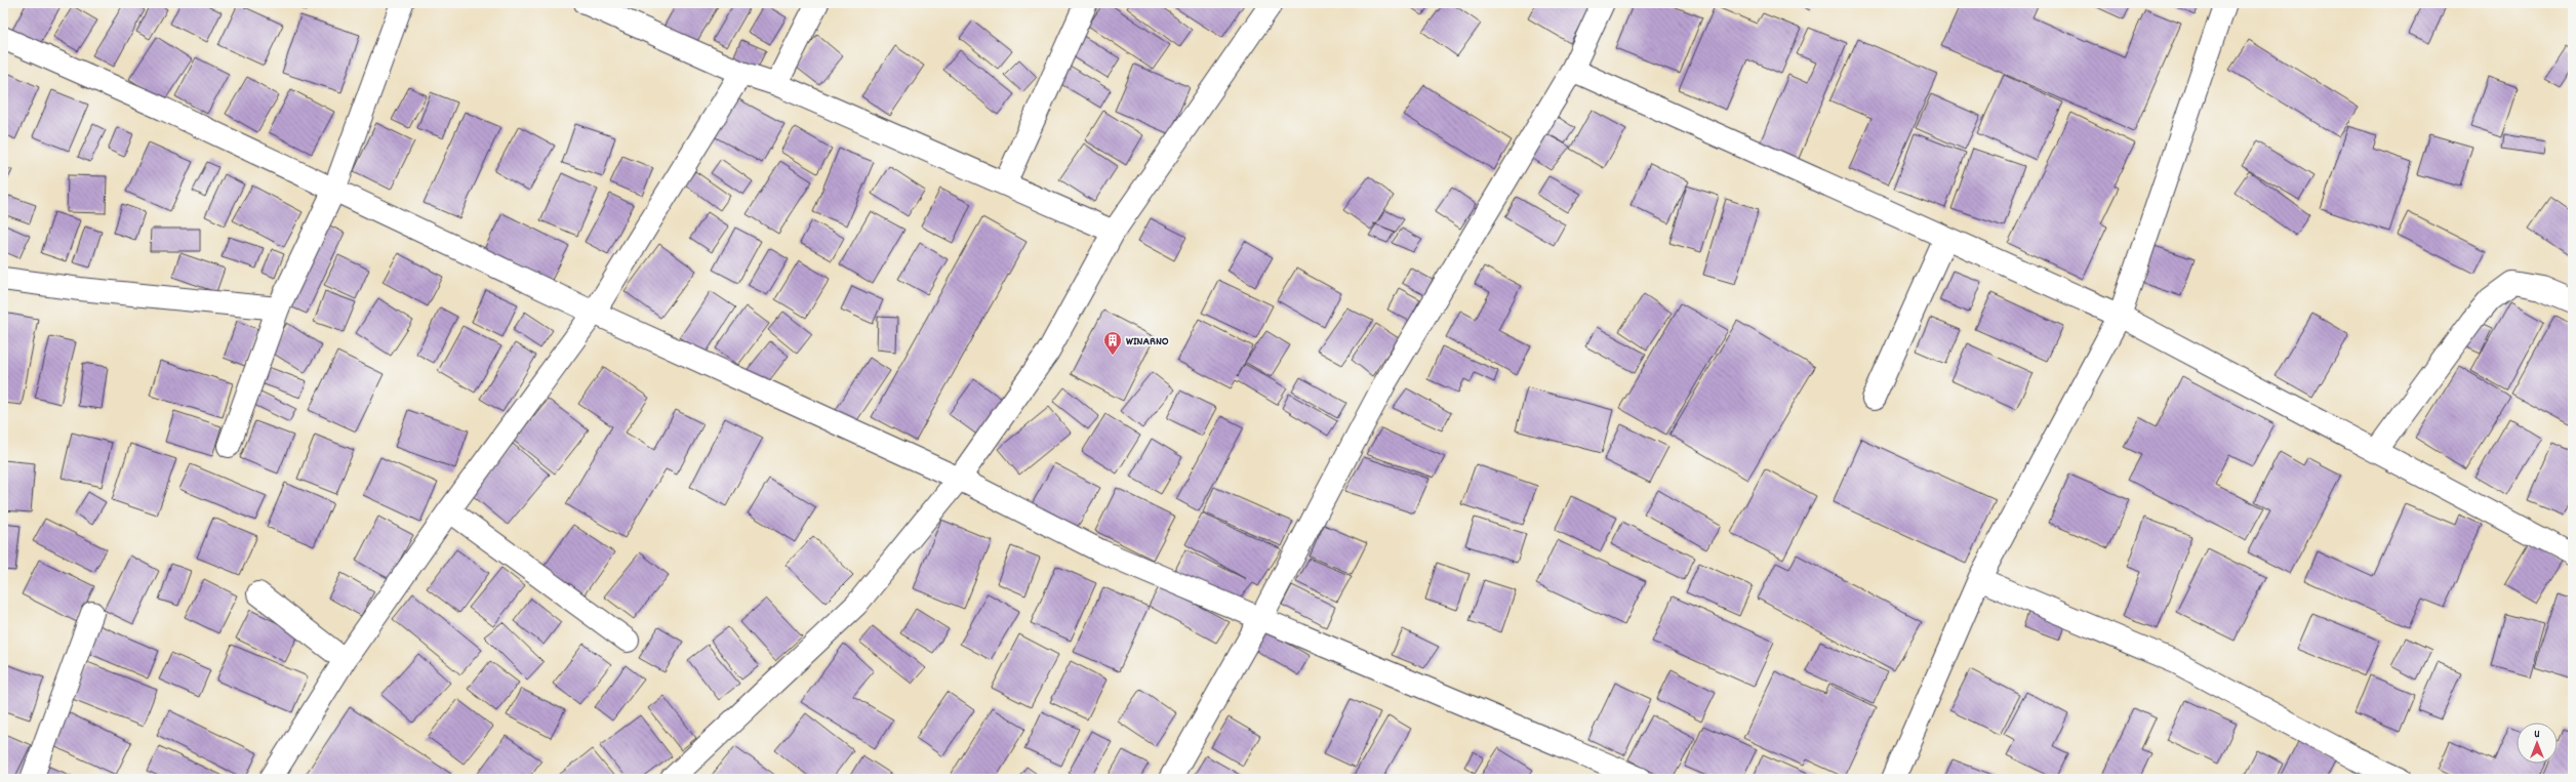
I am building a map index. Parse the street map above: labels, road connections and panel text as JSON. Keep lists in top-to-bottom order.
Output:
{
  "places": {
    "building": ["WINARNO"]
  },
  "north": "top"
}
